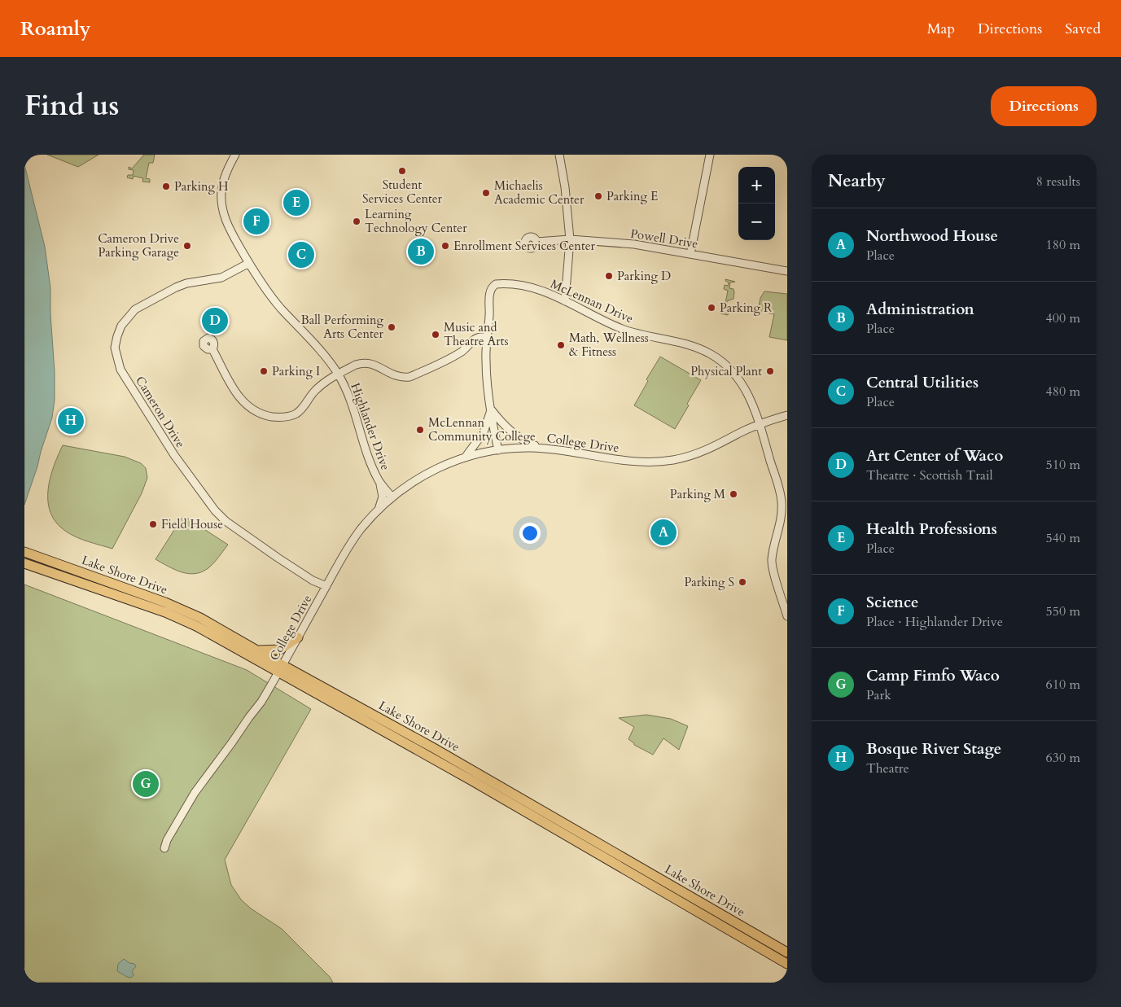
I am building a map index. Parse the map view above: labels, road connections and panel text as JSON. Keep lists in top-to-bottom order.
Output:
{
  "streets": {
    "main road": ["Lake Shore Drive"],
    "street": [
      "Powell Drive",
      "McLennan Drive",
      "Cameron Drive",
      "Highlander Drive",
      "College Drive"
    ]
  },
  "crossings": [
    ["McLennan Drive", "College Drive"],
    ["Cameron Drive", "Highlander Drive"],
    ["Cameron Drive", "College Drive"],
    ["Highlander Drive", "College Drive"],
    ["College Drive", "Lake Shore Drive"]
  ],
  "places": [
    "Student Services Center",
    "Parking H",
    "Michaelis Academic Center",
    "Parking E",
    "Learning Technology Center",
    "Cameron Drive Parking Garage",
    "Enrollment Services Center",
    "Parking D",
    "Parking R",
    "Ball Performing Arts Center",
    "Music and Theatre Arts",
    "Math, Wellness & Fitness",
    "Parking I",
    "Physical Plant",
    "McLennan Community College",
    "Parking M",
    "Field House",
    "Parking S"
  ],
  "page": {
    "header": "Roamly",
    "nav": ["Map", "Directions", "Saved"],
    "title": "Find us",
    "buttons": "Directions",
    "heading": ["Nearby", "8 results"],
    "map_buttons": ["+", "−"],
    "pins": [
      "E",
      "F",
      "B",
      "C",
      "D",
      "H",
      "A",
      "G"
    ],
    "list": [
      {
        "mark": "A",
        "name": "Northwood House",
        "note": "Place",
        "value": "180 m"
      },
      {
        "mark": "B",
        "name": "Administration",
        "note": "Place",
        "value": "400 m"
      },
      {
        "mark": "C",
        "name": "Central Utilities",
        "note": "Place",
        "value": "480 m"
      },
      {
        "mark": "D",
        "name": "Art Center of Waco",
        "note": "Theatre · Scottish Trail",
        "value": "510 m"
      },
      {
        "mark": "E",
        "name": "Health Professions",
        "note": "Place",
        "value": "540 m"
      },
      {
        "mark": "F",
        "name": "Science",
        "note": "Place · Highlander Drive",
        "value": "550 m"
      },
      {
        "mark": "G",
        "name": "Camp Fimfo Waco",
        "note": "Park",
        "value": "610 m"
      },
      {
        "mark": "H",
        "name": "Bosque River Stage",
        "note": "Theatre",
        "value": "630 m"
      }
    ]
  }
}
